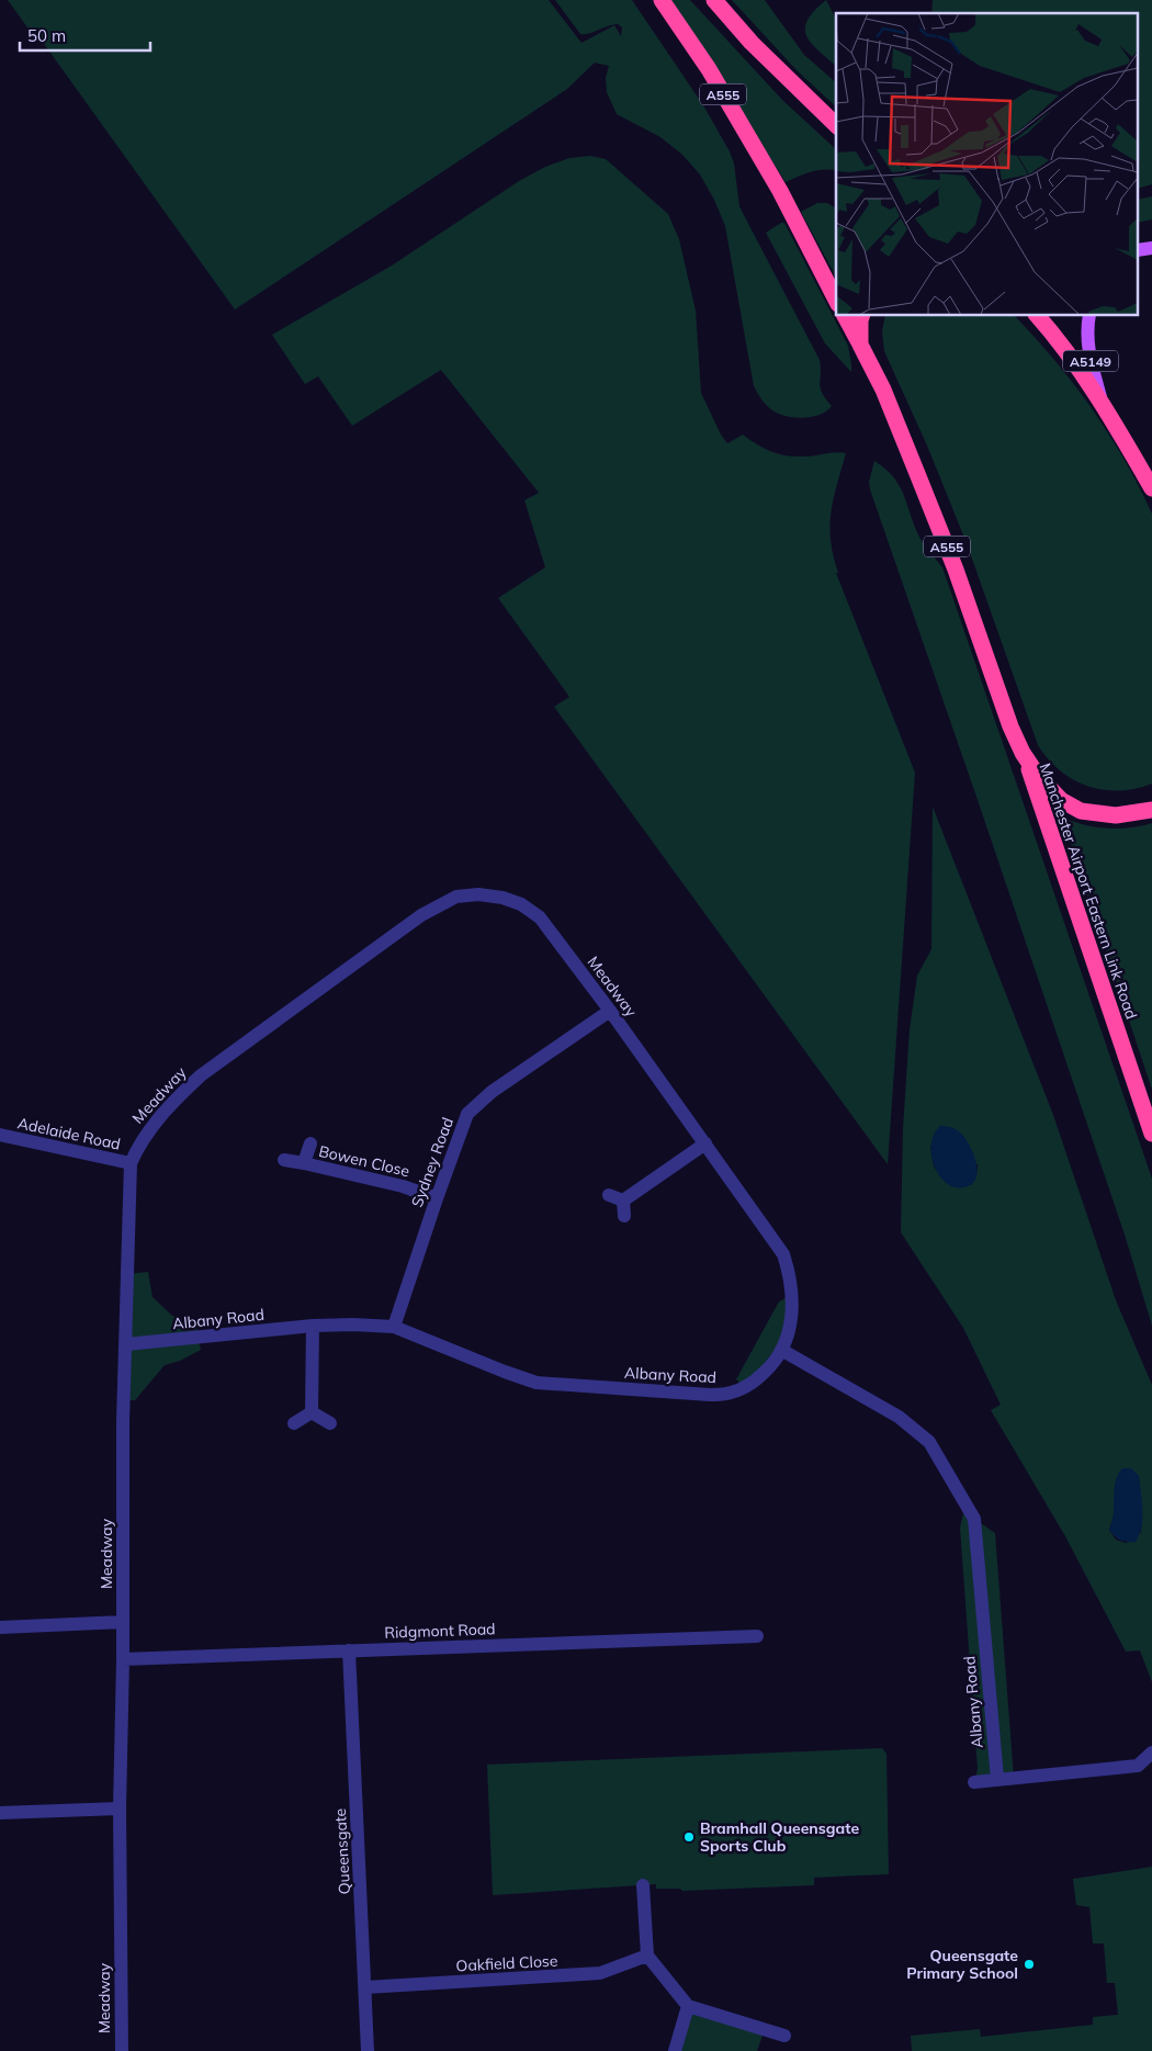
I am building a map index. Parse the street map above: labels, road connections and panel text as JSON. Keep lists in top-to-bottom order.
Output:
{
  "streets": {
    "highway": ["A555", "Manchester Airport Eastern Link Road"],
    "main road": ["A5149"],
    "street": [
      "Meadway",
      "Adelaide Road",
      "Bowen Close",
      "Sydney Road",
      "Albany Road",
      "Ridgmont Road",
      "Queensgate",
      "Oakfield Close"
    ]
  },
  "crossings": [
    ["A555", "Manchester Airport Eastern Link Road"],
    ["Meadway", "Adelaide Road"],
    ["Meadway", "Sydney Road"],
    ["Meadway", "Albany Road"],
    ["Meadway", "Ridgmont Road"],
    ["Bowen Close", "Sydney Road"],
    ["Sydney Road", "Albany Road"],
    ["Ridgmont Road", "Queensgate"],
    ["Queensgate", "Oakfield Close"]
  ],
  "places": ["Bramhall Queensgate Sports Club", "Queensgate Primary School"],
  "scale_bar": "50 m"
}
